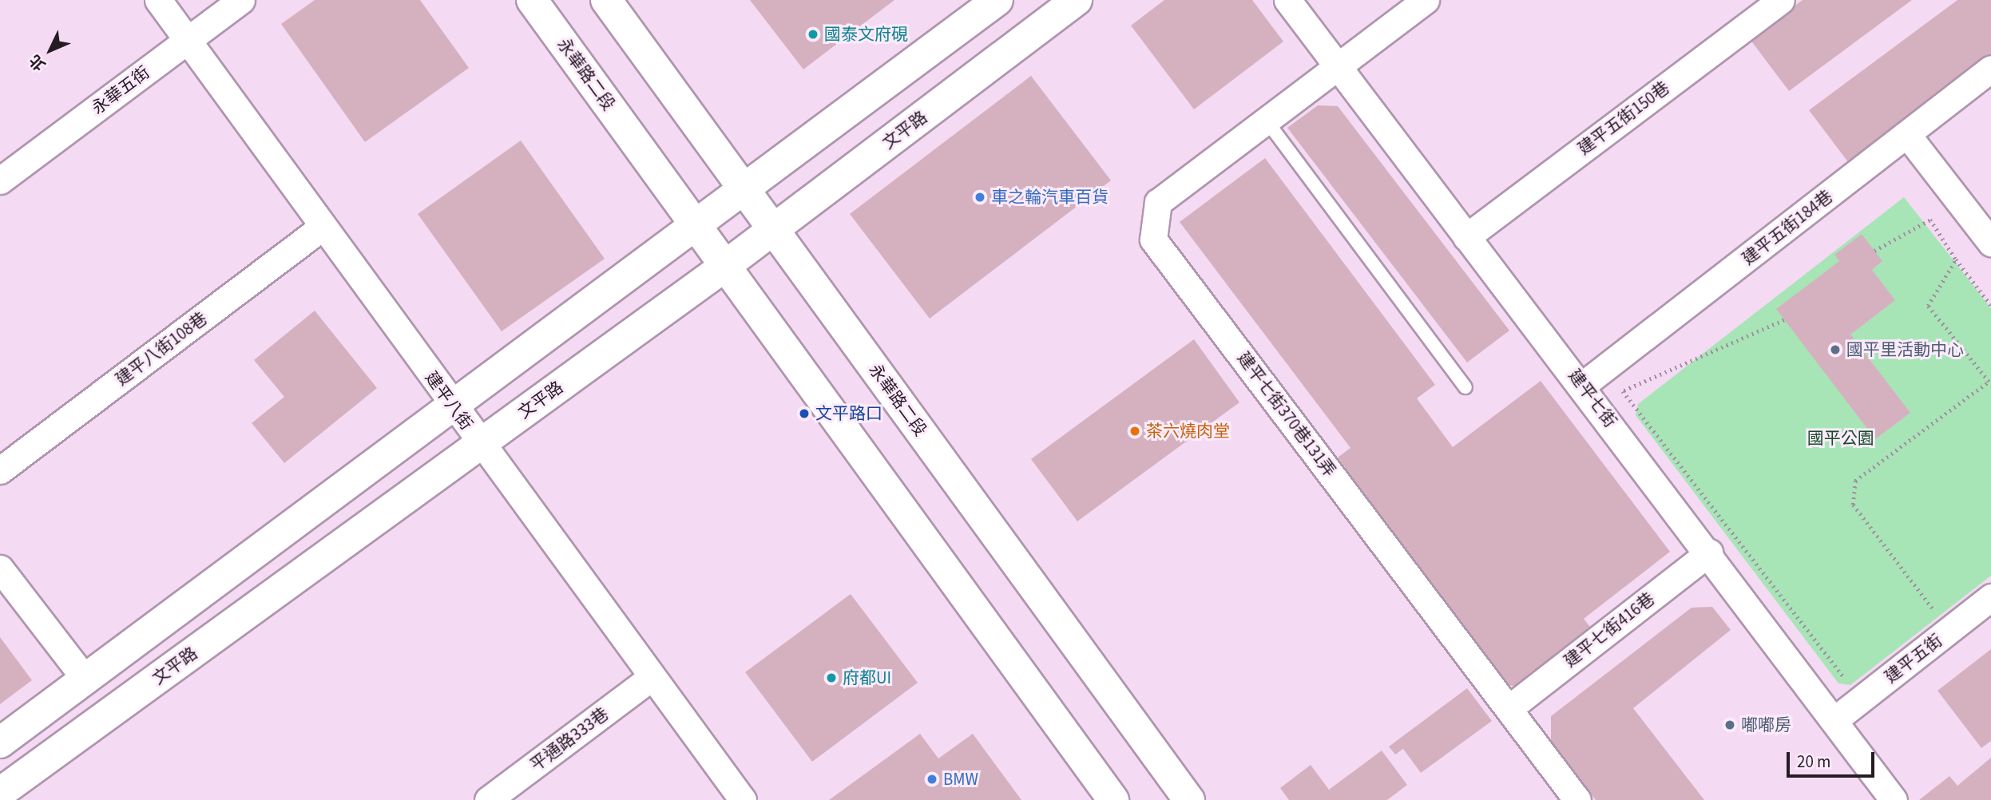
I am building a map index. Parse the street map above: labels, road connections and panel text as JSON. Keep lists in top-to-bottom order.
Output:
{
  "streets": {
    "street": [
      "永華路二段",
      "永華五街",
      "建平五街150巷",
      "文平路",
      "建平五街184巷",
      "建平八街108巷",
      "建平七街",
      "建平八街",
      "建平七街370巷131弄",
      "建平七街416巷",
      "建平五街",
      "平通路333巷"
    ]
  },
  "crossings": [
    ["永華路二段", "文平路"],
    ["永華五街", "建平八街"],
    ["建平五街150巷", "建平七街"],
    ["文平路", "建平八街"],
    ["建平五街184巷", "建平七街"],
    ["建平八街108巷", "建平八街"],
    ["建平七街", "建平七街370巷131弄"],
    ["建平七街", "建平七街416巷"],
    ["建平七街", "建平五街"],
    ["建平八街", "平通路333巷"],
    ["建平七街370巷131弄", "建平七街416巷"]
  ],
  "parks": ["國平公園"],
  "places": [
    "國泰文府硯",
    "車之輪汽車百貨",
    "國平里活動中心",
    "文平路口",
    "茶六燒肉堂",
    "府都UI",
    "嘟嘟房",
    "BMW"
  ],
  "scale_bar": "20 m",
  "north": "bottom left"
}
